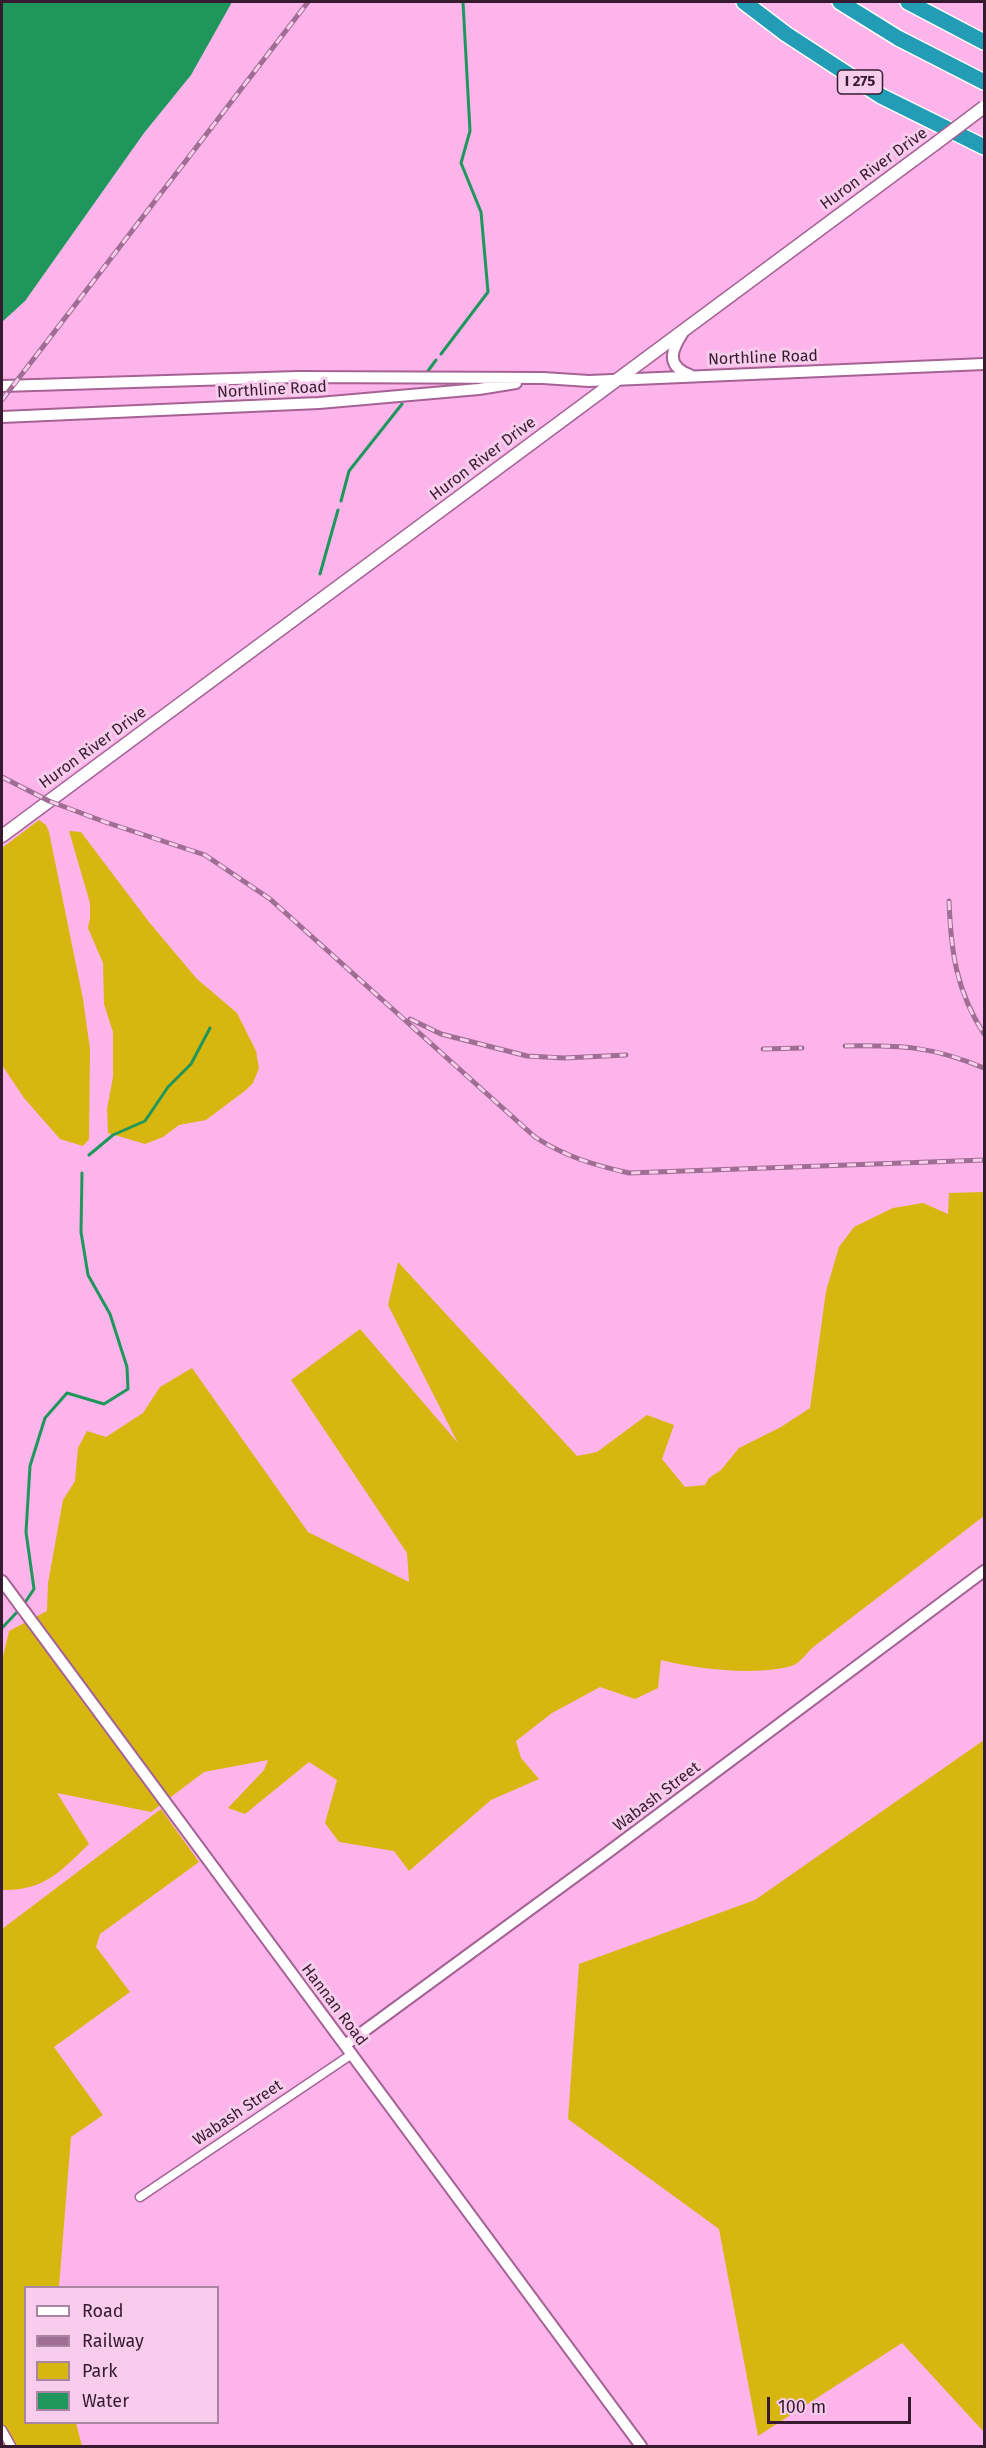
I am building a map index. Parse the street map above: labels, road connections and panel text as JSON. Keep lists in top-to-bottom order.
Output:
{
  "streets": {
    "highway": ["I 275"],
    "main road": ["Huron River Drive"],
    "street": ["Northline Road", "Wabash Street", "Hannan Road"]
  },
  "crossings": [
    ["Huron River Drive", "Northline Road"],
    ["Wabash Street", "Hannan Road"]
  ],
  "legend": [
    "Road",
    "Railway",
    "Park",
    "Water"
  ],
  "scale_bar": "100 m"
}
